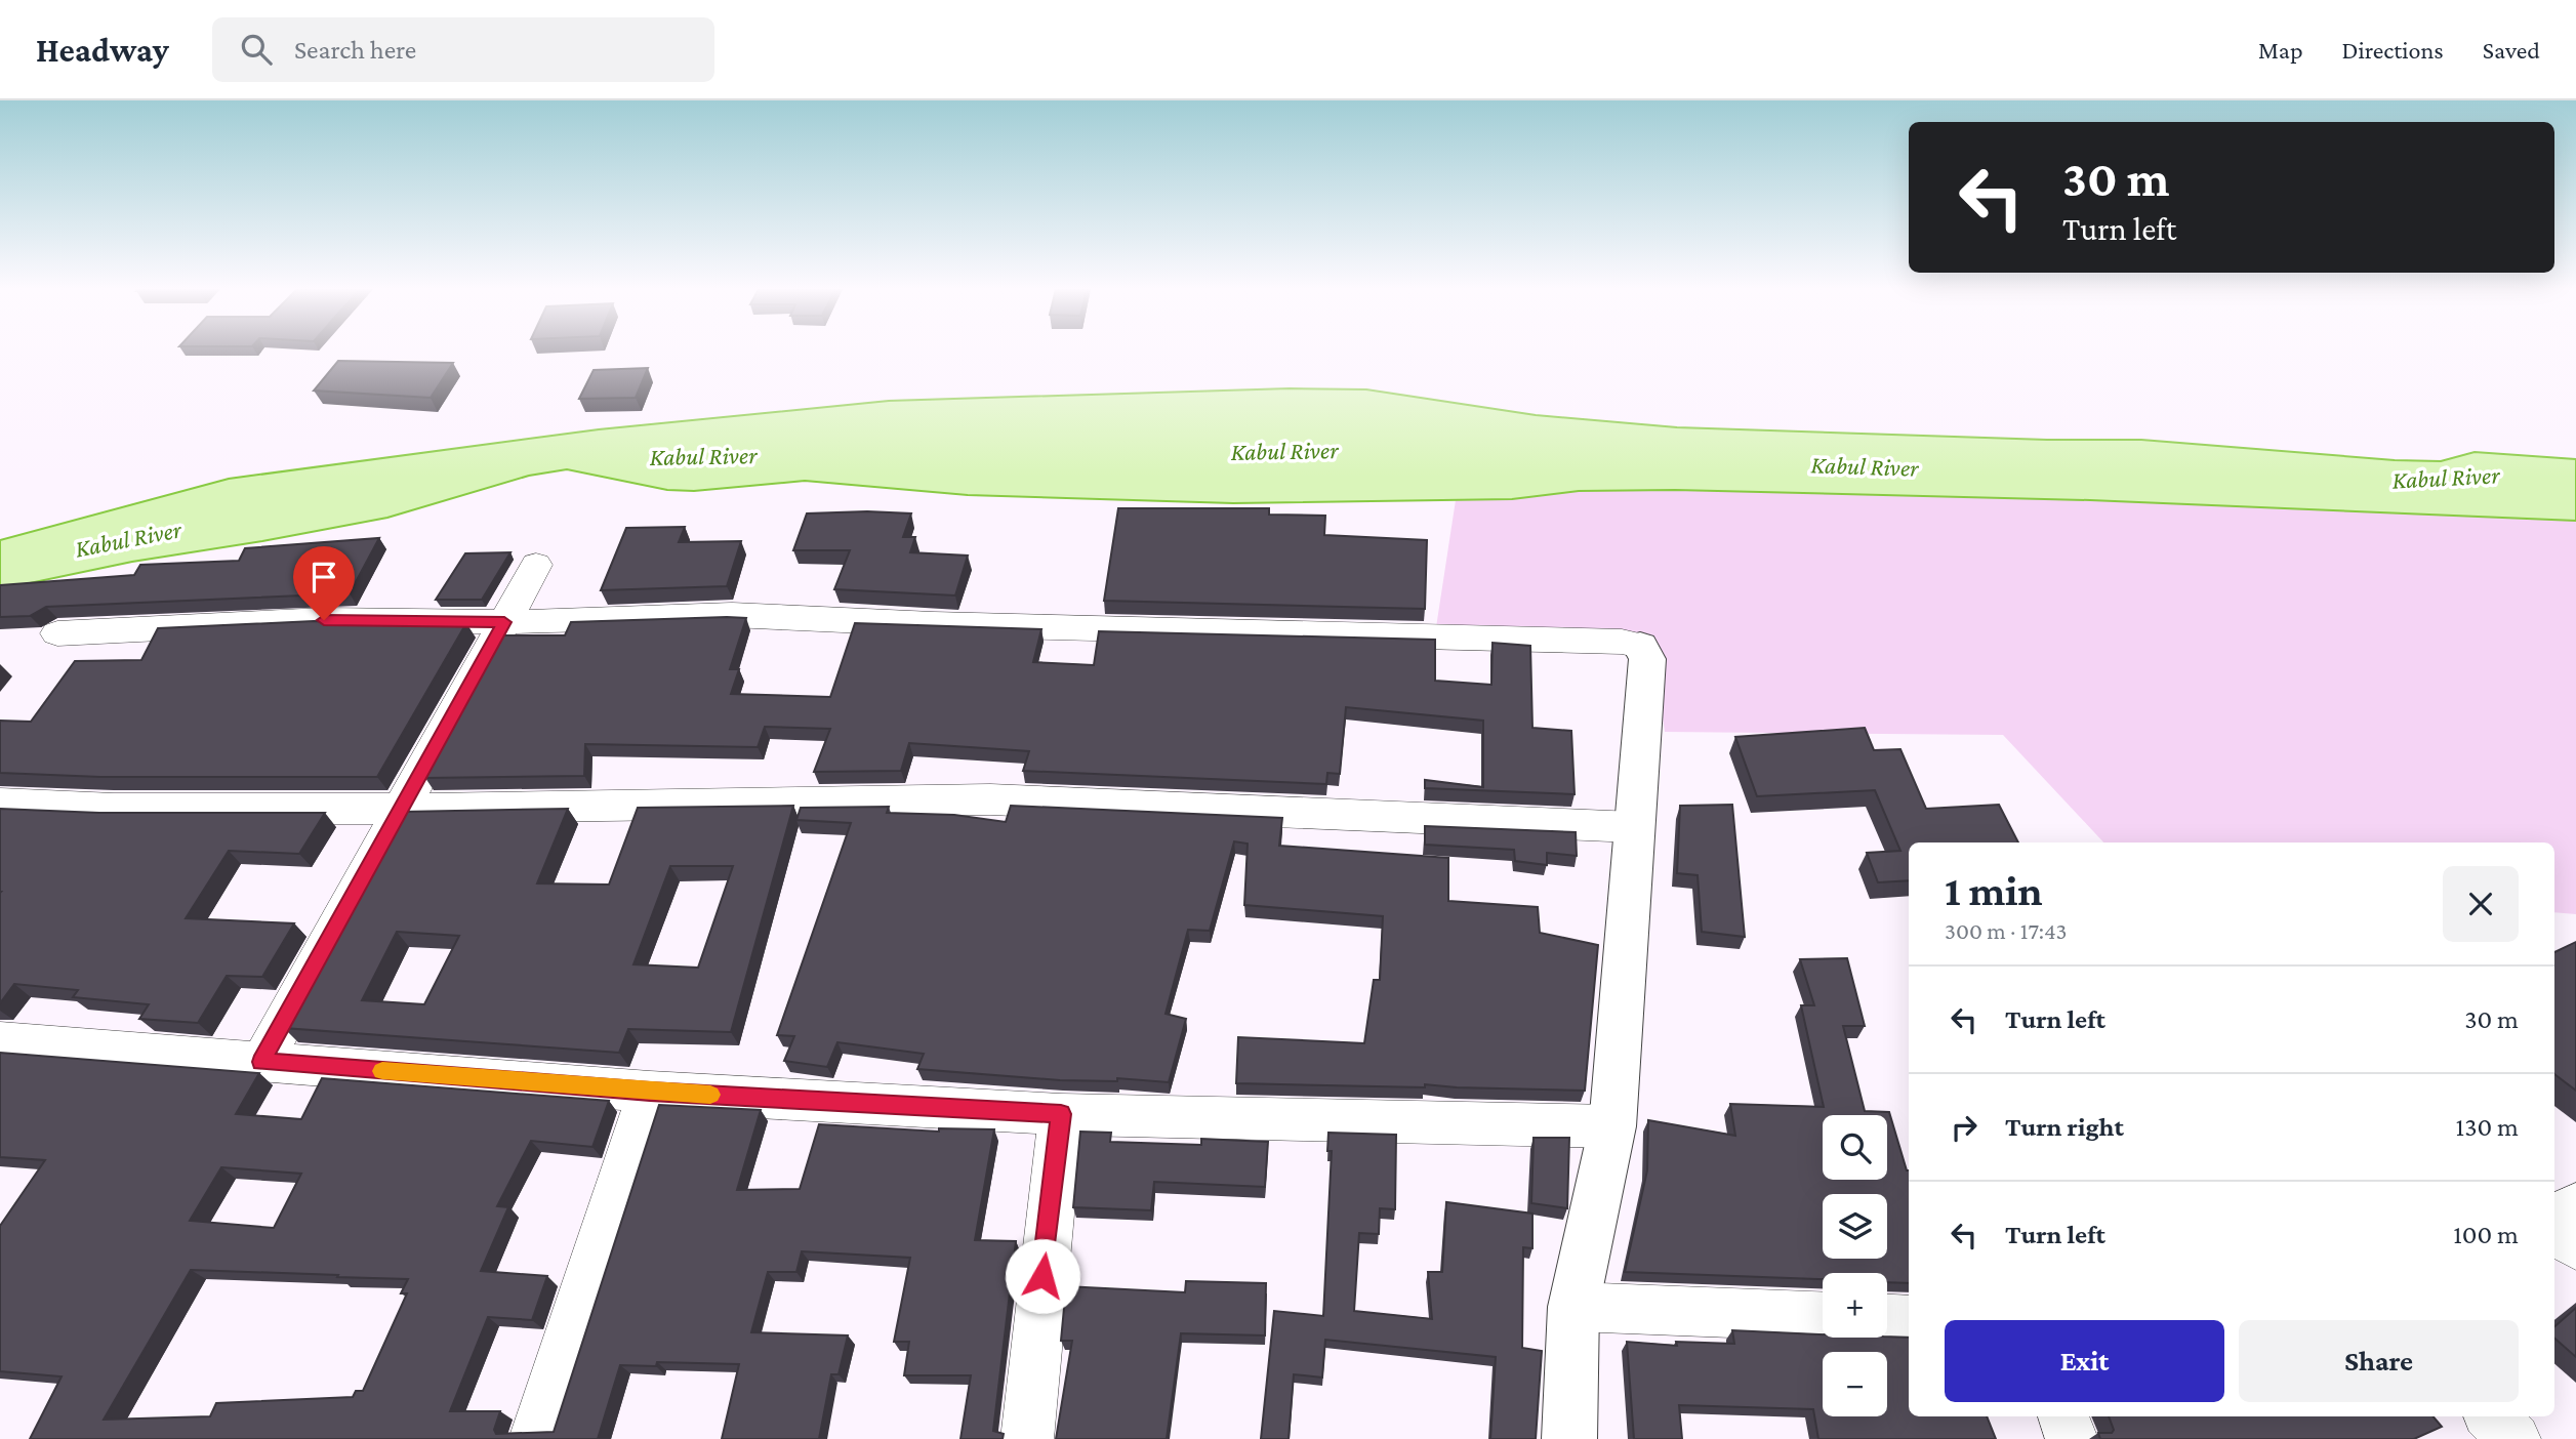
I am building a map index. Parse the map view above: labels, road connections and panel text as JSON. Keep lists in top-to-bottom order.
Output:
{
  "water": ["Kabul River"],
  "page": {
    "header": "Headway",
    "search": "Search here",
    "nav": ["Map", "Directions", "Saved"],
    "turn": ["30 m", "Turn left"],
    "heading": ["1 min", "300 m · 17:43"],
    "list": [
      {
        "name": "Turn left",
        "value": "30 m"
      },
      {
        "name": "Turn right",
        "value": "130 m"
      },
      {
        "name": "Turn left",
        "value": "100 m"
      }
    ],
    "map_buttons": ["+", "−"],
    "buttons": ["Exit", "Share"]
  }
}
